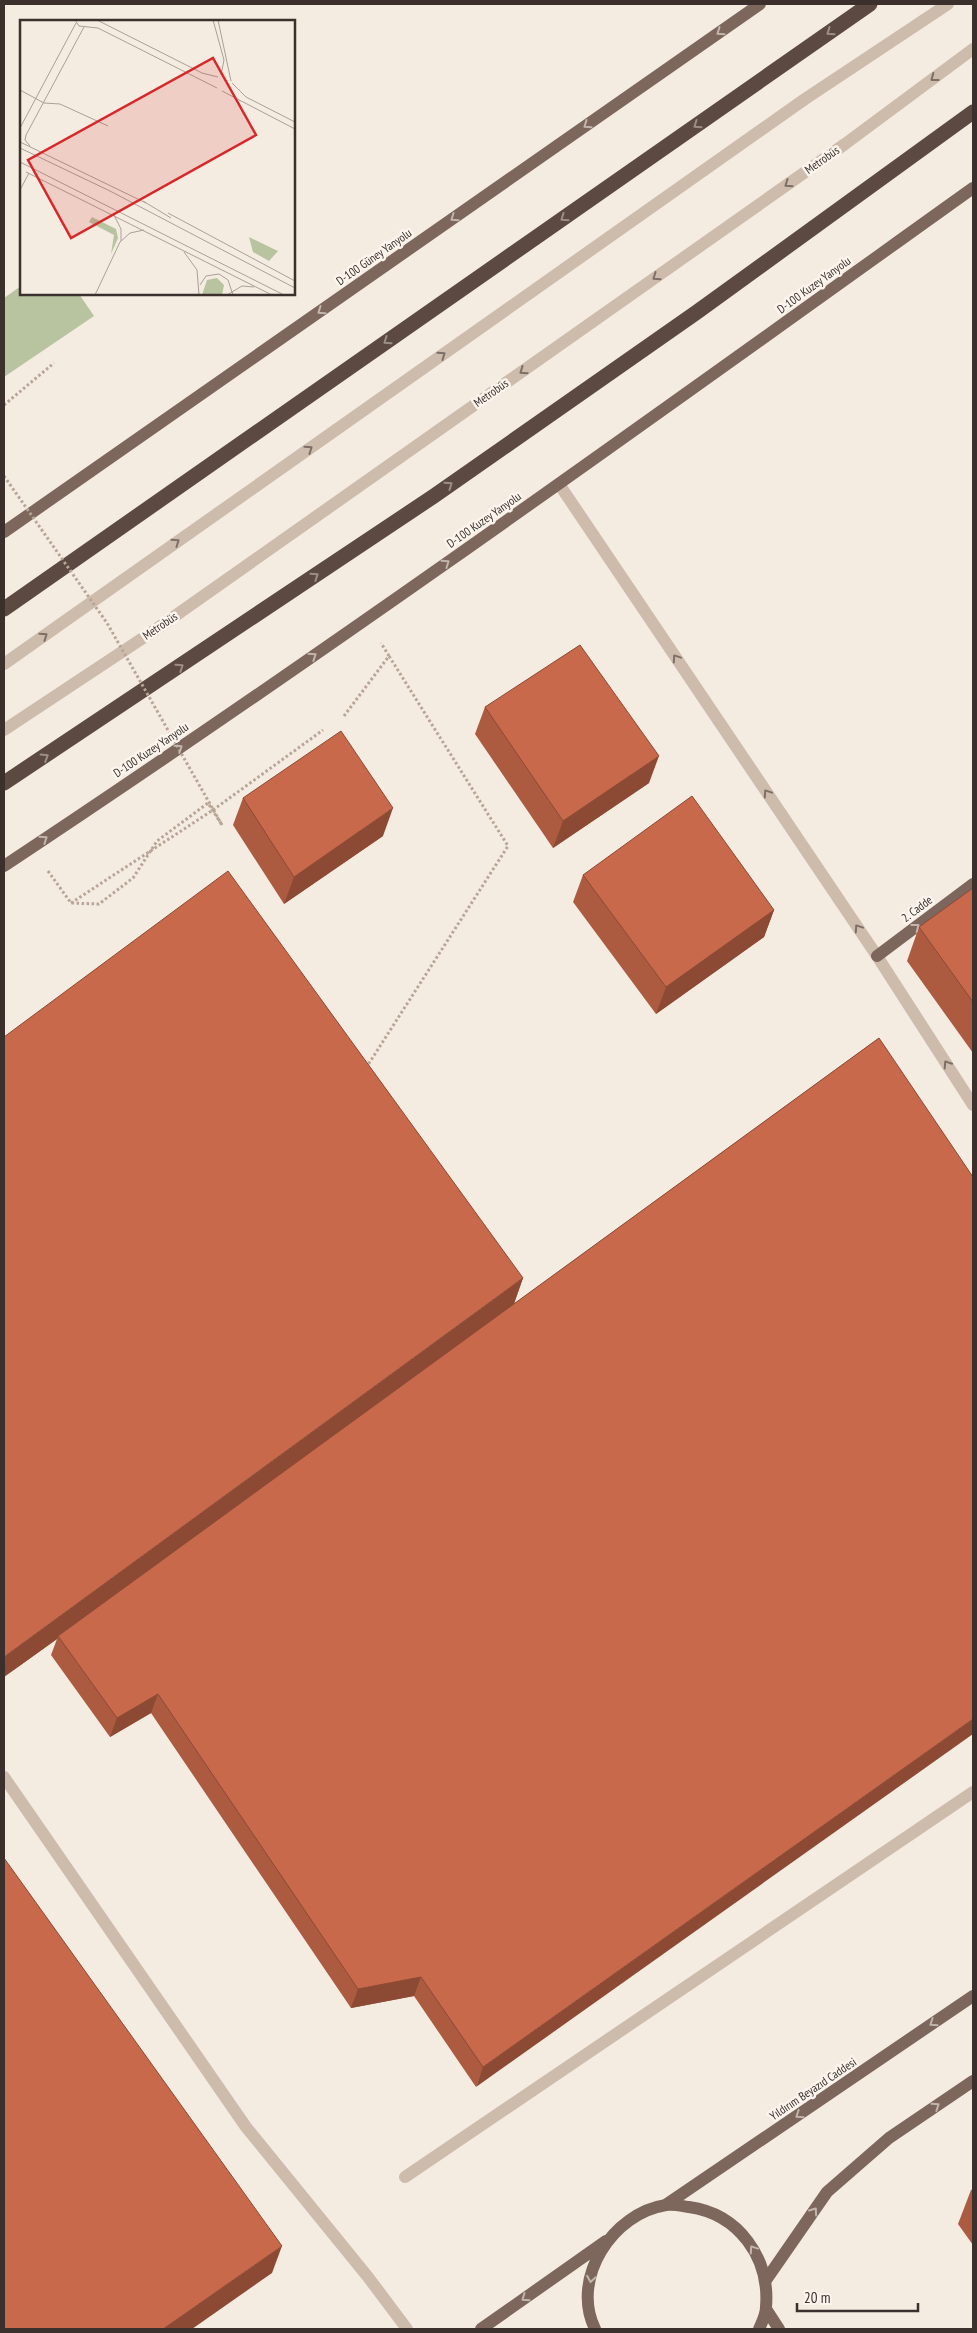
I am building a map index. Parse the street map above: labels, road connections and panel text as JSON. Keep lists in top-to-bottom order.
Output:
{
  "streets": {
    "main road": [
      "D-100 Güney Yanyolu",
      "D-100 Kuzey Yanyolu",
      "2. Cadde",
      "Yıldırım Beyazıd Caddesi"
    ],
    "street": ["Metrobüs"]
  },
  "one_way": ["D-100 Güney Yanyolu", "D-100 Kuzey Yanyolu", "2. Cadde"],
  "scale_bar": "20 m"
}
